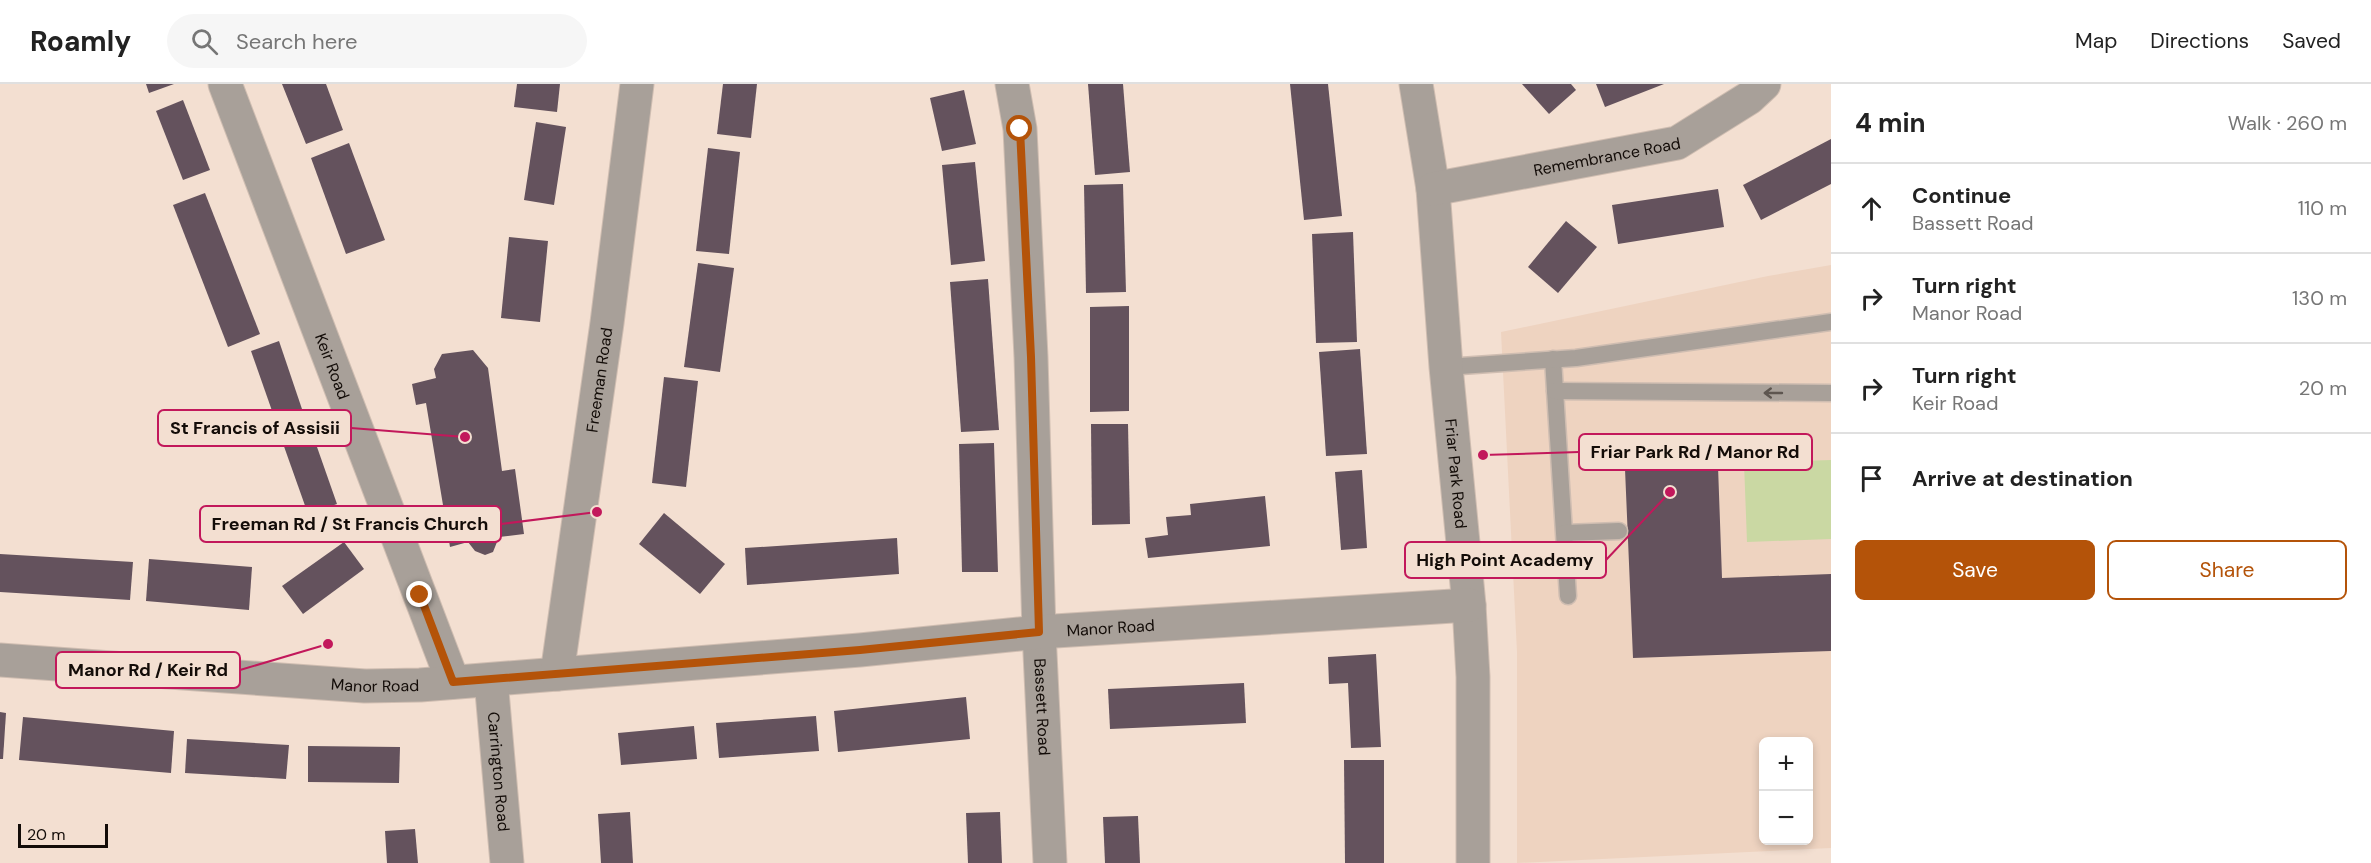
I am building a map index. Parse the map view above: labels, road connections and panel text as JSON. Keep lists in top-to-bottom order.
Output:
{
  "streets": {
    "street": [
      "Remembrance Road",
      "Keir Road",
      "Freeman Road",
      "Friar Park Road",
      "Manor Road",
      "Bassett Road",
      "Carrington Road"
    ]
  },
  "crossings": [
    ["Remembrance Road", "Friar Park Road"],
    ["Keir Road", "Manor Road"],
    ["Freeman Road", "Manor Road"],
    ["Friar Park Road", "Manor Road"],
    ["Manor Road", "Bassett Road"],
    ["Manor Road", "Carrington Road"]
  ],
  "places": [
    "St Francis of Assisii",
    "Friar Park Rd / Manor Rd",
    "High Point Academy",
    "Freeman Rd / St Francis Church",
    "Manor Rd / Keir Rd"
  ],
  "scale_bar": "20 m",
  "page": {
    "header": "Roamly",
    "search": "Search here",
    "nav": ["Map", "Directions", "Saved"],
    "heading": ["4 min", "Walk · 260 m"],
    "list": [
      ["Continue", "Bassett Road", "110 m"],
      ["Turn right", "Manor Road", "130 m"],
      ["Turn right", "Keir Road", "20 m"],
      "Arrive at destination"
    ],
    "buttons": ["Save", "Share"],
    "map_buttons": ["+", "−"],
    "scale": "20 m"
  }
}
